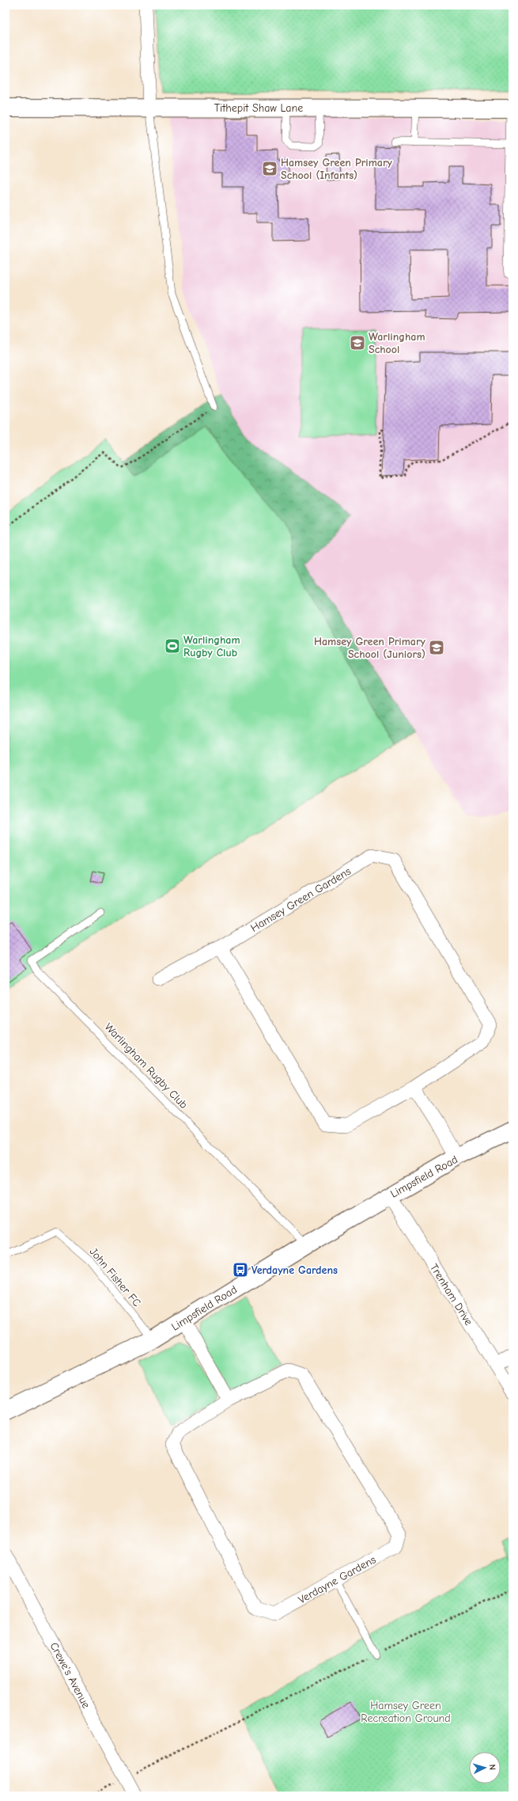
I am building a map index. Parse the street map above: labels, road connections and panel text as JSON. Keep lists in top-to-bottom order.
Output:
{
  "streets": {
    "main road": ["Tithepit Shaw Lane", "Limpsfield Road"],
    "street": [
      "Hamsey Green Gardens",
      "Trenham Drive",
      "Verdayne Gardens",
      "Crewe's Avenue"
    ],
    "lane": ["Warlingham Rugby Club", "John Fisher FC"]
  },
  "crossings": [
    ["Warlingham Rugby Club", "Limpsfield Road"],
    ["Limpsfield Road", "John Fisher FC"],
    ["Limpsfield Road", "Trenham Drive"]
  ],
  "parks": ["Hamsey Green Recreation Ground"],
  "places": {
    "school or university": ["Hamsey Green Primary School (Infants)", "Warlingham School", "Hamsey Green Primary School (Juniors)"],
    "sports": ["Warlingham Rugby Club"],
    "bus stop": ["Verdayne Gardens"]
  },
  "north": "right"
}
